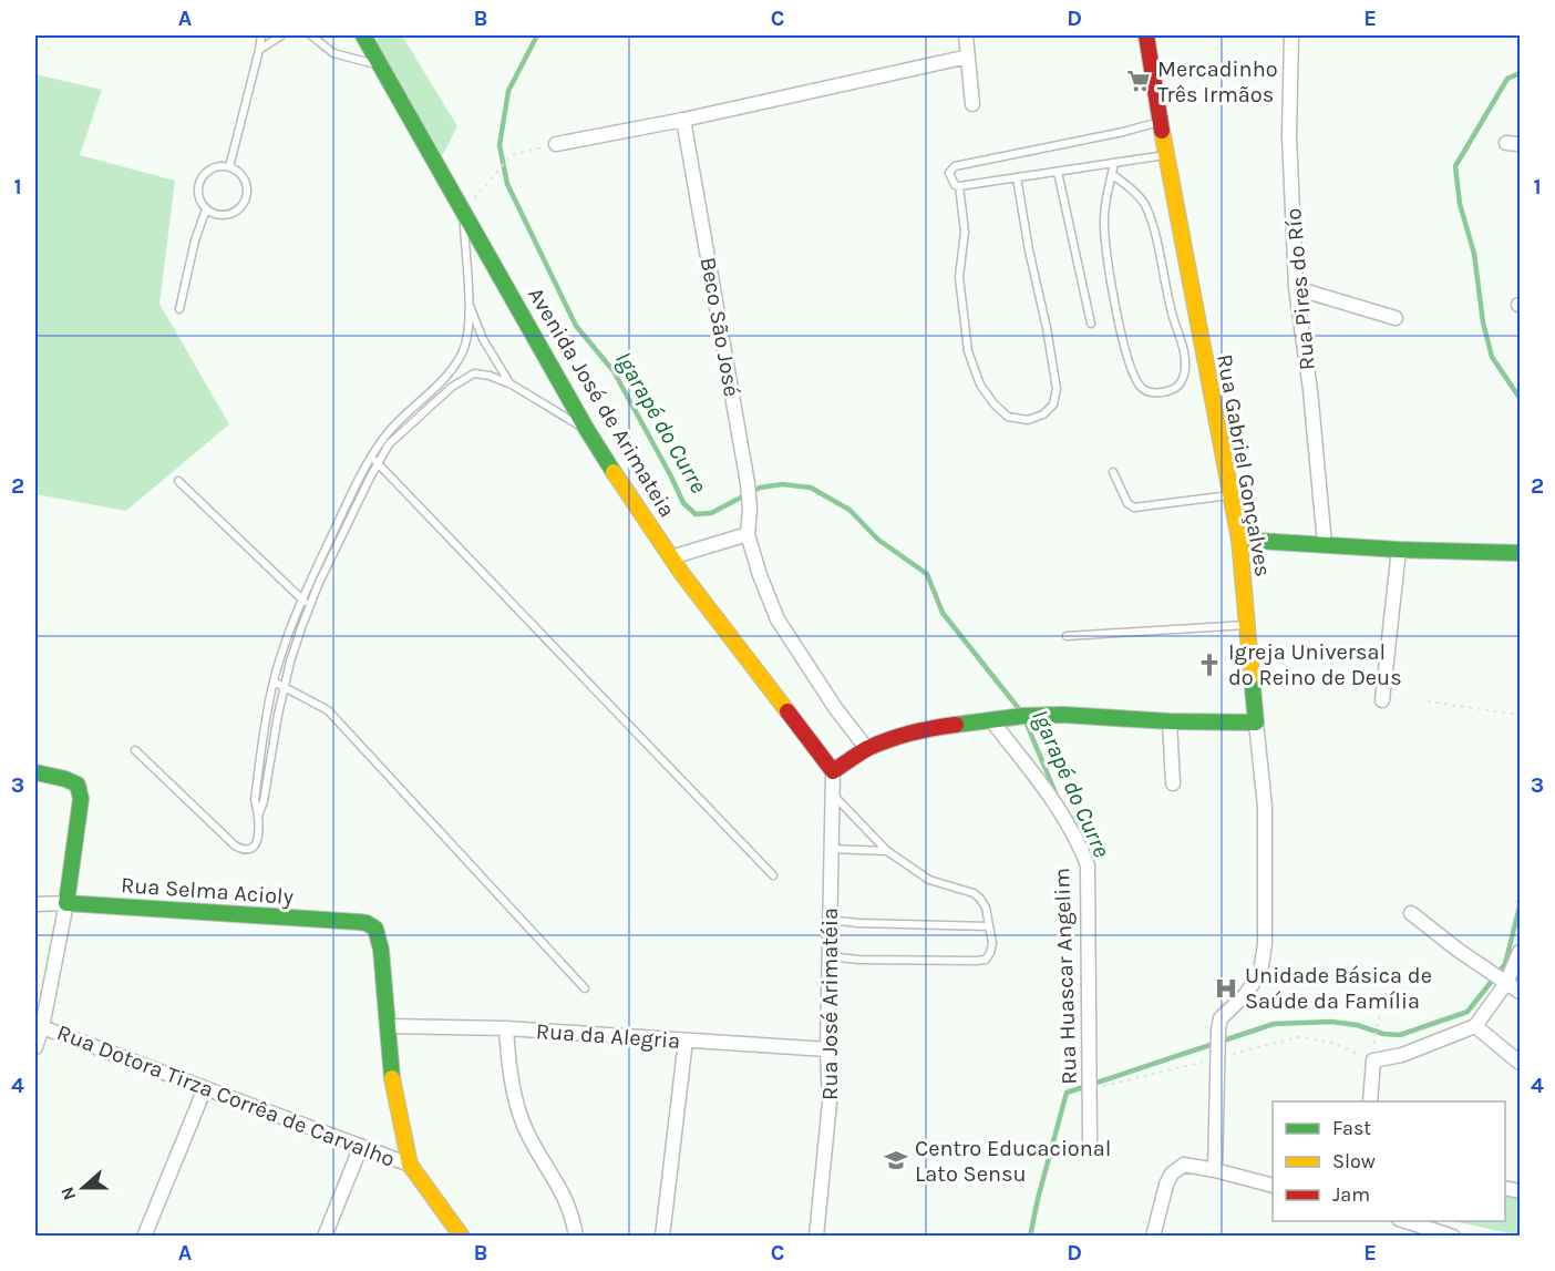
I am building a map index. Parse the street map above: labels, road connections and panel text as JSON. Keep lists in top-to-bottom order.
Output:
{
  "streets": {
    "street": [
      "Rua Pires do Río",
      "Beco São José",
      "Avenida José de Arimateia",
      "Rua Gabriel Gonçalves",
      "Rua Selma Acioly",
      "Rua Huascar Angelim",
      "Rua José Arimatéia",
      "Rua da Alegria",
      "Rua Dotora Tirza Corrêa de Carvalho"
    ]
  },
  "crossings": [
    ["Avenida José de Arimateia", "Rua José Arimatéia"],
    ["Rua Selma Acioly", "Rua da Alegria"],
    ["Rua José Arimatéia", "Rua da Alegria"]
  ],
  "water": ["Igarapé do Curre"],
  "places": {
    "supermarket": ["Mercadinho Três Irmãos"],
    "church": ["Igreja Universal do Reino de Deus"],
    "hospital": ["Unidade Básica de Saúde da Família"],
    "school or university": ["Centro Educacional Lato Sensu"]
  },
  "legend": ["Fast", "Slow", "Jam"],
  "north": "left",
  "grid": {
    "columns": [
      "A",
      "B",
      "C",
      "D",
      "E"
    ],
    "rows": [
      "1",
      "2",
      "3",
      "4"
    ]
  }
}
